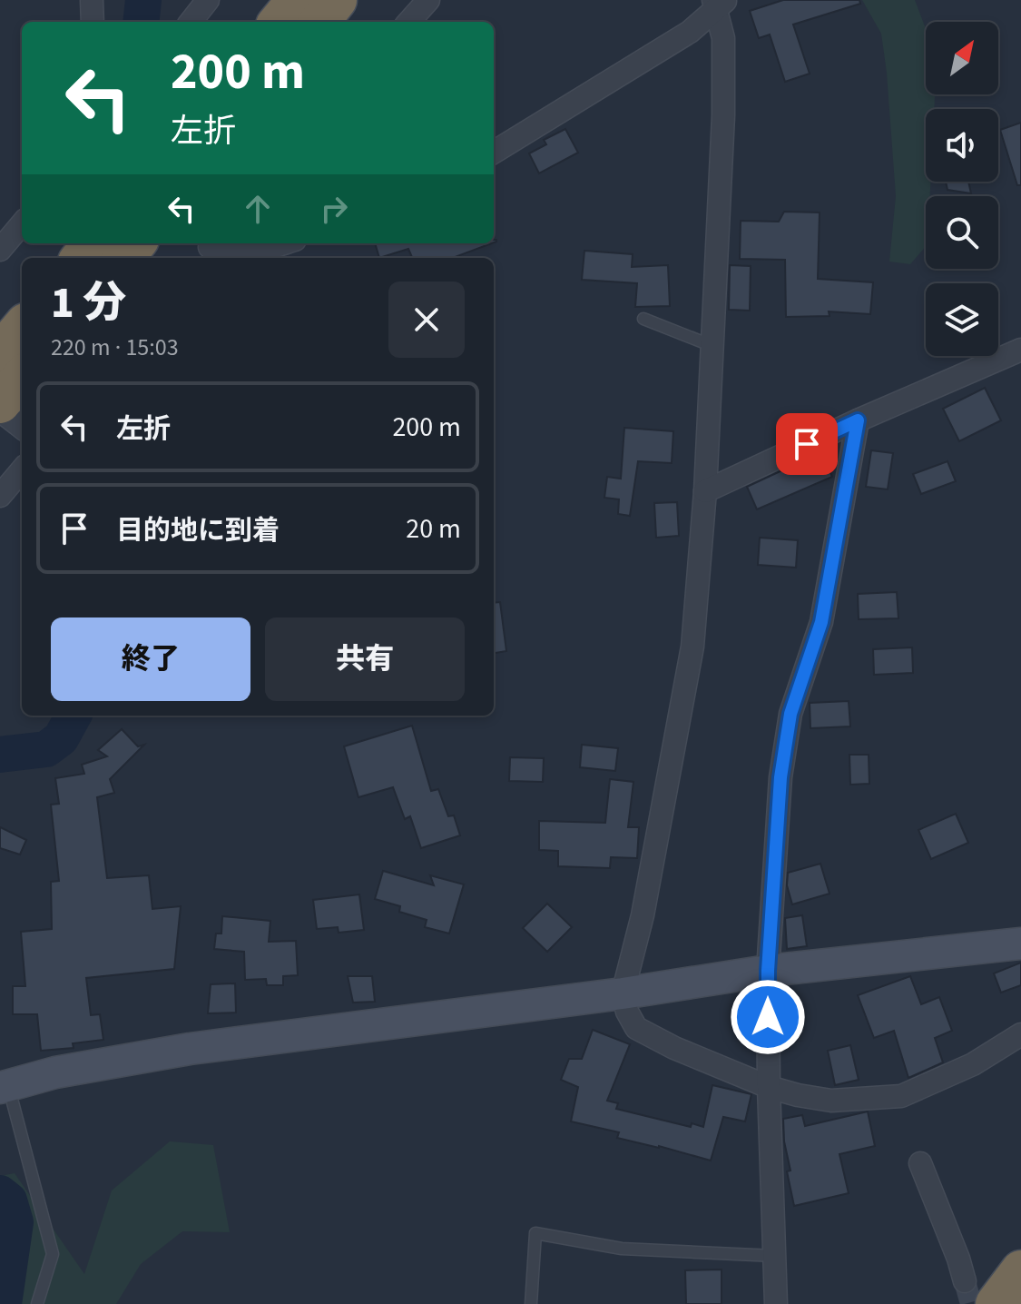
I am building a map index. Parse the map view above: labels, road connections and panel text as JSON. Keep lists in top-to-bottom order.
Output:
{
  "north": "top right",
  "page": {
    "turn": ["200 m", "左折"],
    "heading": ["1 分", "220 m · 15:03"],
    "list": [
      {
        "name": "左折",
        "value": "200 m"
      },
      {
        "name": "目的地に到着",
        "value": "20 m"
      }
    ],
    "buttons": ["終了", "共有"]
  }
}
